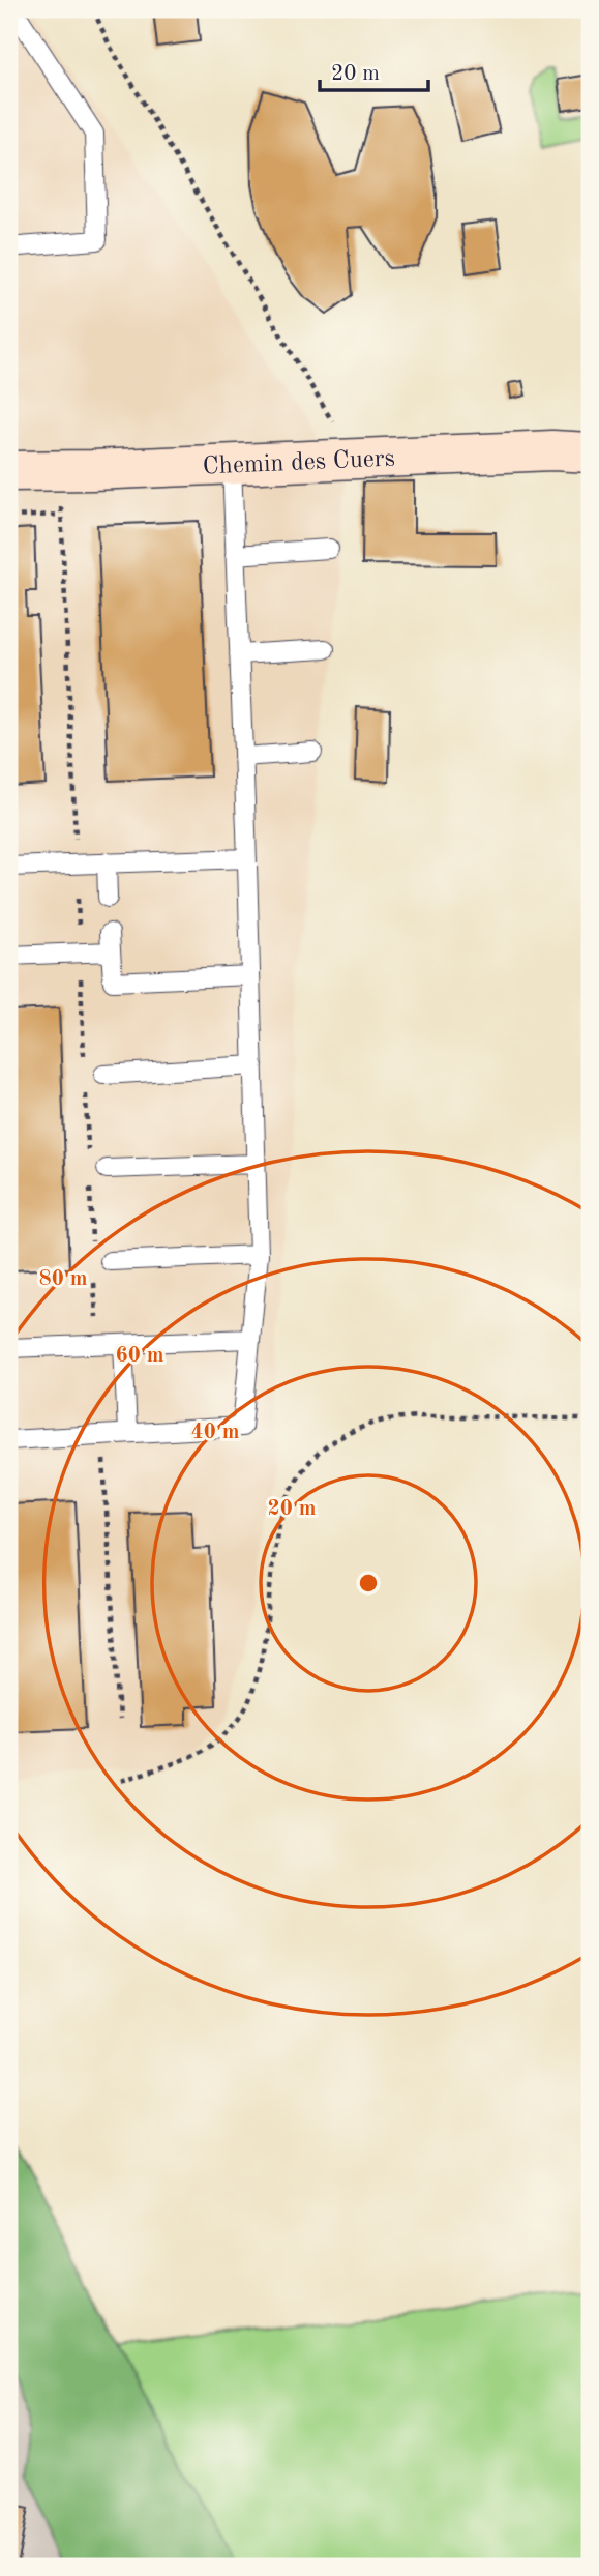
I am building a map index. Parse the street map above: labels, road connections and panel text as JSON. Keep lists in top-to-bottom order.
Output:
{
  "streets": {
    "street": ["Chemin des Cuers"]
  },
  "scale_bar": "20 m",
  "rings": [
    "80 m",
    "60 m",
    "40 m",
    "20 m"
  ]
}
